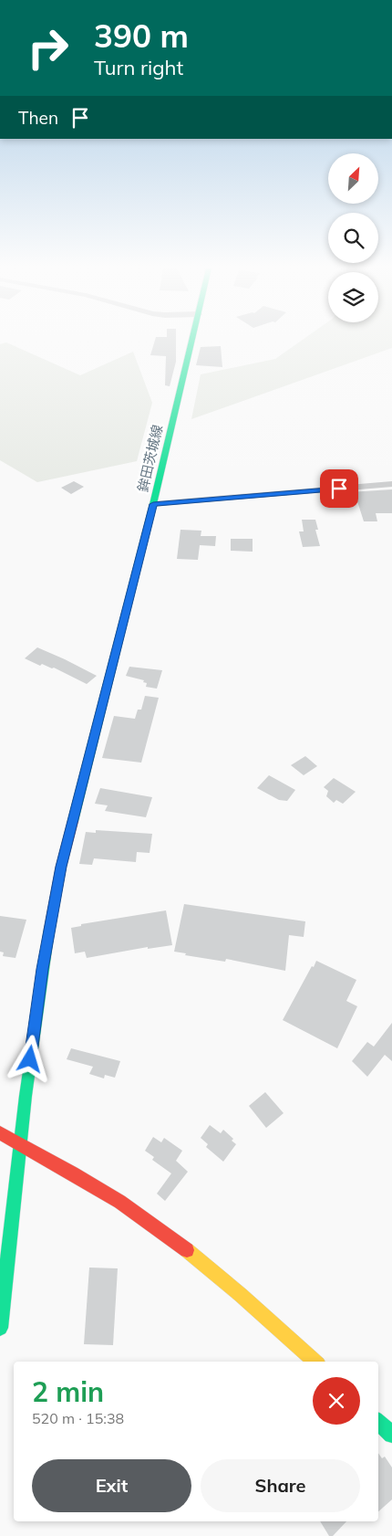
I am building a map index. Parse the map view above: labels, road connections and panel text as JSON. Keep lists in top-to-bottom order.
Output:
{
  "streets": {
    "main road": ["鉾田茨城線"]
  },
  "north": "top right",
  "page": {
    "turn": ["390 m", "Turn right"],
    "then": "Then",
    "heading": ["2 min", "520 m · 15:38"],
    "buttons": ["Exit", "Share"]
  }
}
